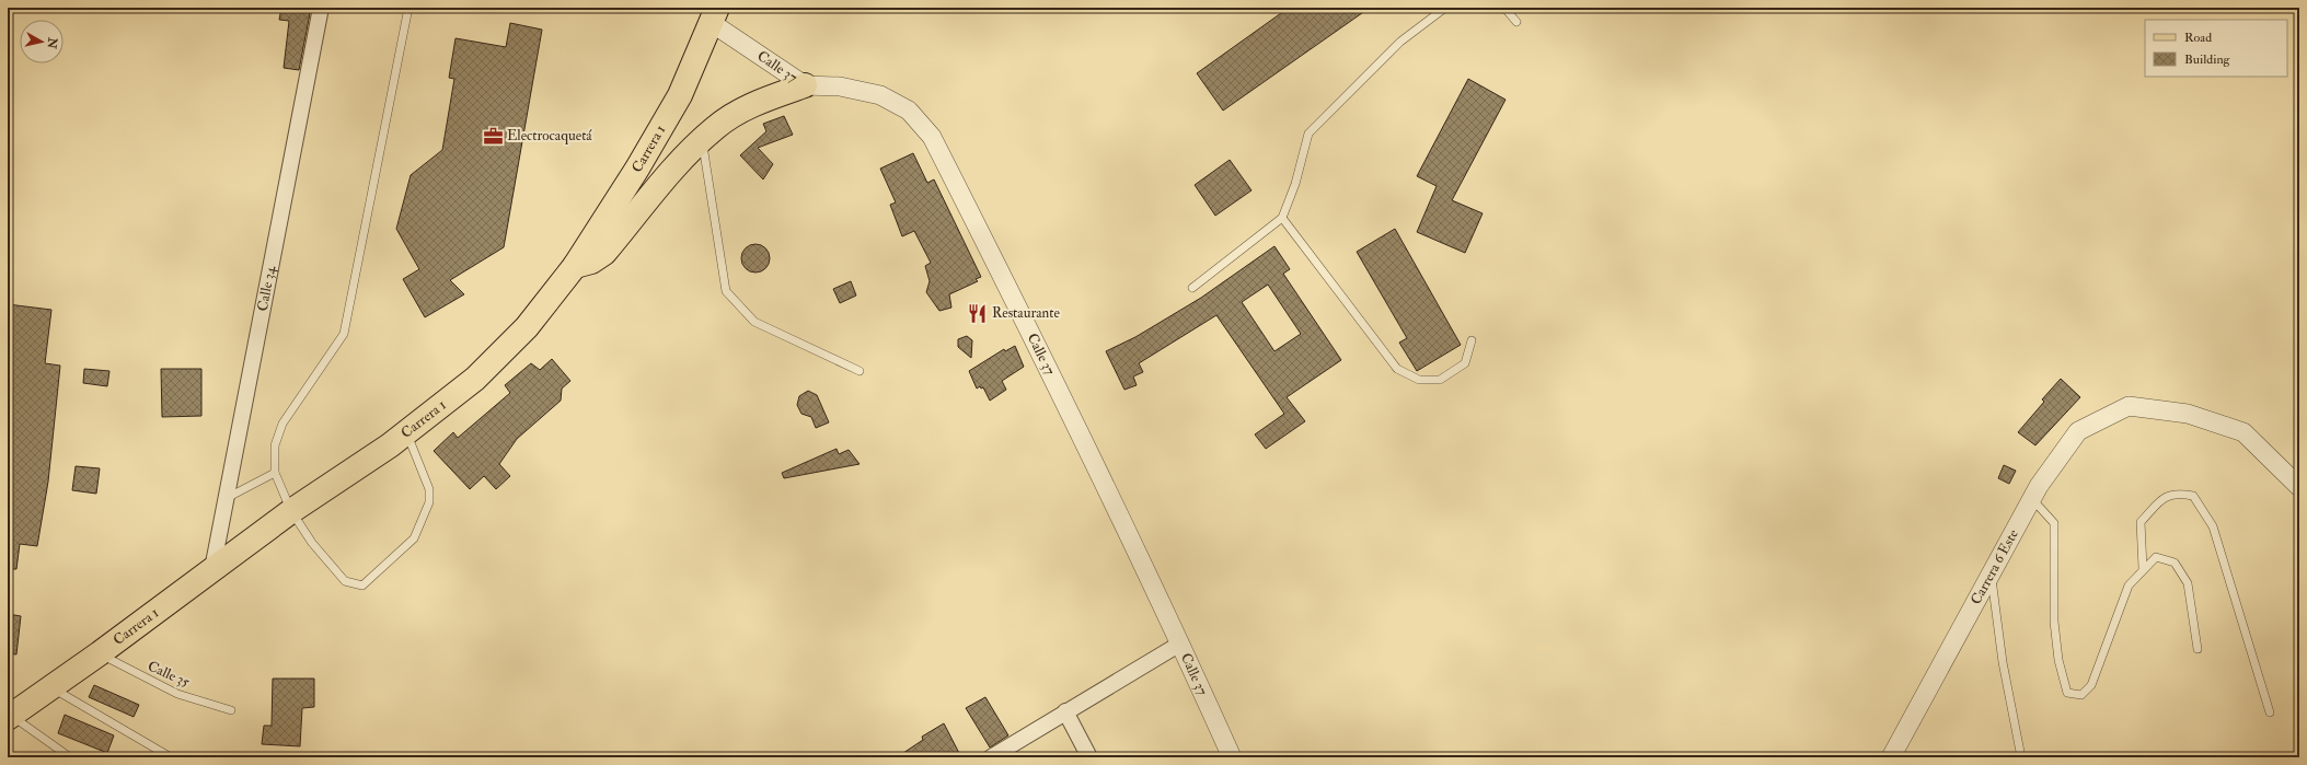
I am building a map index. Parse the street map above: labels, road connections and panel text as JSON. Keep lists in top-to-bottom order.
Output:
{
  "streets": {
    "main road": ["Carrera 1"],
    "street": ["Calle 37", "Calle 34", "Carrera 6 Este"],
    "lane": ["Calle 35"]
  },
  "crossings": [
    ["Calle 37", "Carrera 1"],
    ["Carrera 1", "Calle 34"],
    ["Carrera 1", "Calle 35"]
  ],
  "places": {
    "office": ["Electrocaquetá"],
    "restaurant": ["Restaurante"]
  },
  "legend": ["Road", "Building"],
  "north": "right"
}
